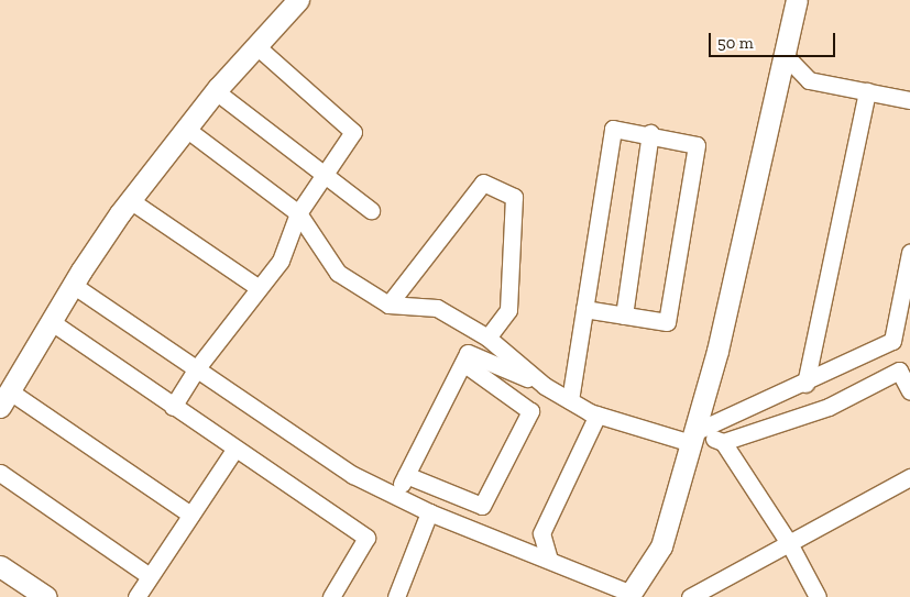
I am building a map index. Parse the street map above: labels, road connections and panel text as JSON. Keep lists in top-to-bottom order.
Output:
{
  "scale_bar": "50 m"
}
